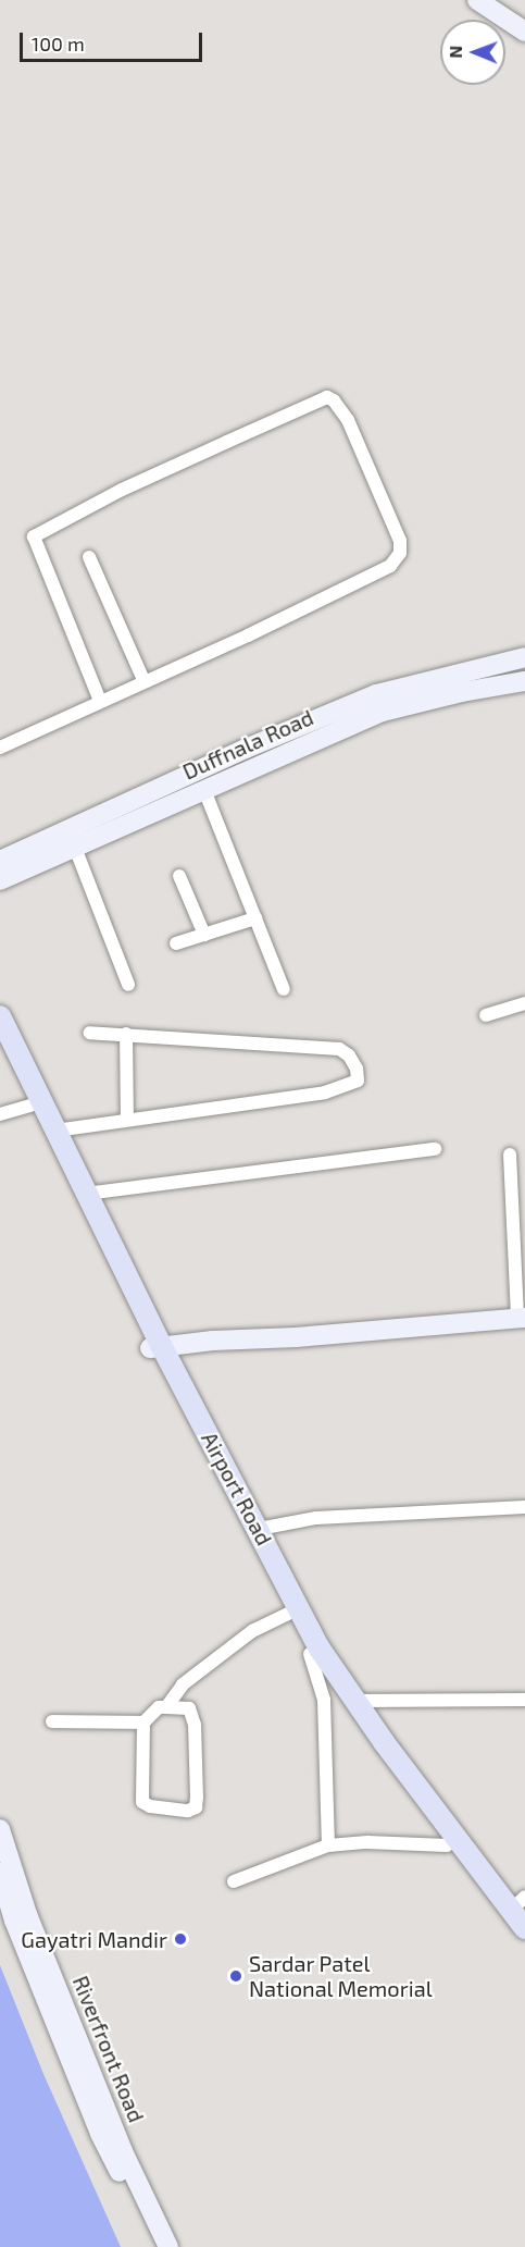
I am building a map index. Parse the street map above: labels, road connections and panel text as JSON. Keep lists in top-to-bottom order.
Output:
{
  "streets": {
    "main road": ["Duffnala Road", "Airport Road", "Riverfront Road"]
  },
  "places": ["Gayatri Mandir", "Sardar Patel National Memorial"],
  "scale_bar": "100 m",
  "north": "left"
}
